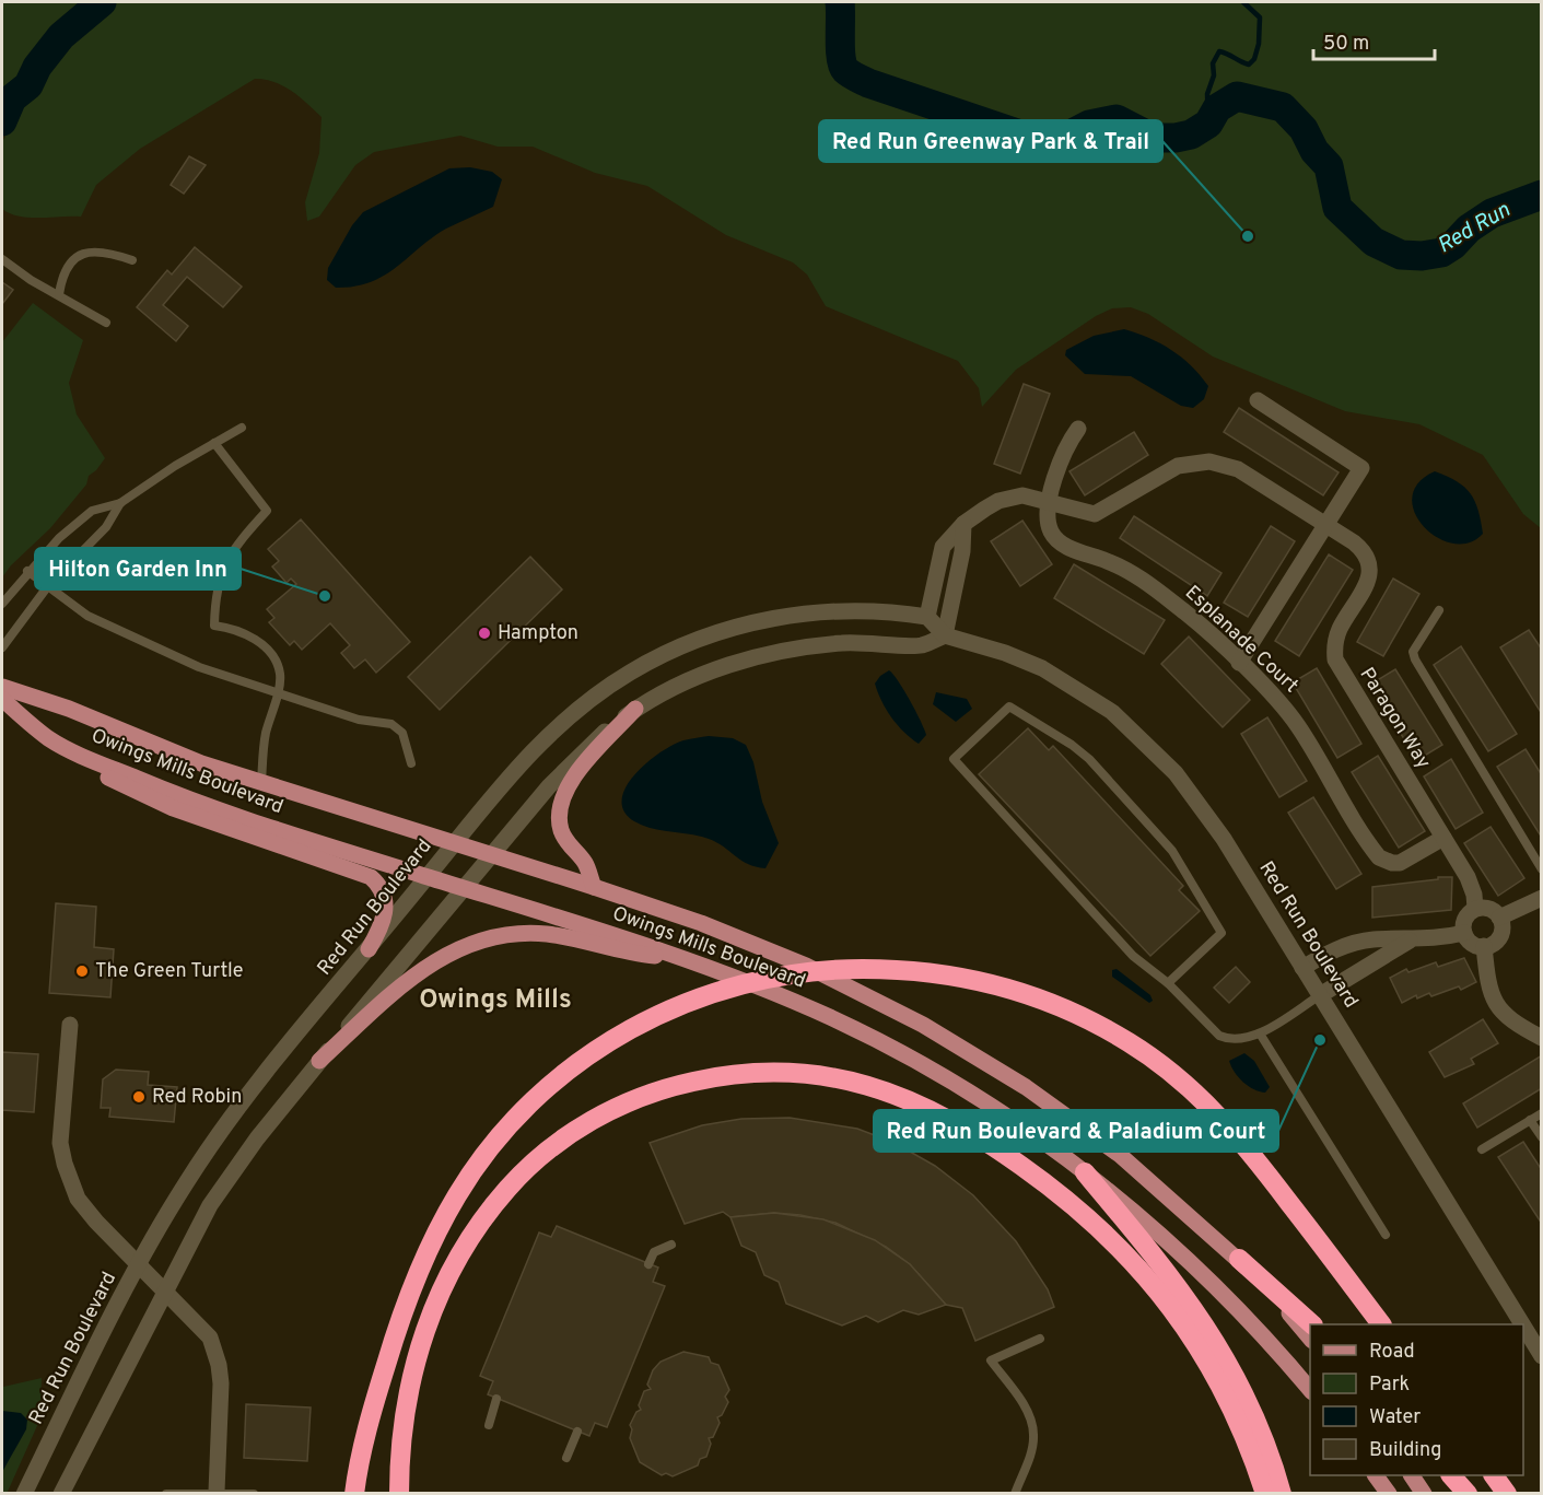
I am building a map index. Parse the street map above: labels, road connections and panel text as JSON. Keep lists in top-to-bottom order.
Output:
{
  "streets": {
    "main road": [
      "Esplanade Court",
      "Paragon Way",
      "Owings Mills Boulevard",
      "Red Run Boulevard"
    ]
  },
  "crossings": [
    ["Esplanade Court", "Paragon Way"],
    ["Owings Mills Boulevard", "Red Run Boulevard"]
  ],
  "districts": ["Owings Mills"],
  "water": ["Red Run"],
  "places": [
    "Red Run Greenway Park & Trail",
    "Hilton Garden Inn",
    "Hampton",
    "The Green Turtle",
    "Red Run Boulevard & Paladium Court",
    "Red Robin"
  ],
  "legend": [
    "Road",
    "Park",
    "Water",
    "Building"
  ],
  "scale_bar": "50 m"
}
